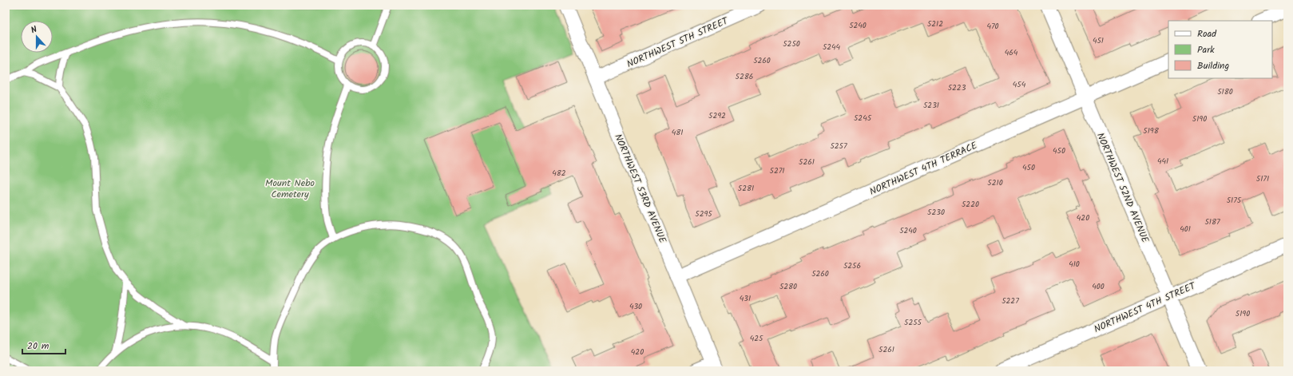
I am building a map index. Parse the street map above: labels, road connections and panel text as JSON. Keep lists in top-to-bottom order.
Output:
{
  "streets": {
    "street": [
      "NORTHWEST 5TH STREET",
      "NORTHWEST 4TH TERRACE",
      "NORTHWEST 52ND AVENUE",
      "NORTHWEST 53RD AVENUE",
      "NORTHWEST 4TH STREET"
    ]
  },
  "crossings": [
    ["NORTHWEST 5TH STREET", "NORTHWEST 53RD AVENUE"],
    ["NORTHWEST 4TH TERRACE", "NORTHWEST 52ND AVENUE"],
    ["NORTHWEST 4TH TERRACE", "NORTHWEST 53RD AVENUE"],
    ["NORTHWEST 52ND AVENUE", "NORTHWEST 4TH STREET"]
  ],
  "parks": ["Mount Nebo Cemetery"],
  "house_numbers": [
    "5212",
    "5240",
    "470",
    "451",
    "5250",
    "5244",
    "464",
    "5260",
    "5286",
    "454",
    "5223",
    "5180",
    "5231",
    "5292",
    "5245",
    "5190",
    "5198",
    "481",
    "5257",
    "450",
    "441",
    "5261",
    "450",
    "5271",
    "482",
    "5171",
    "5210",
    "5281",
    "5175",
    "5220",
    "5230",
    "5295",
    "420",
    "5187",
    "401",
    "5240",
    "410",
    "5256",
    "5260",
    "5280",
    "400",
    "431",
    "5227",
    "430",
    "5190",
    "5255",
    "425",
    "5261",
    "420"
  ],
  "legend": ["Road", "Park", "Building"],
  "scale_bar": "20 m",
  "north": "top"
}
